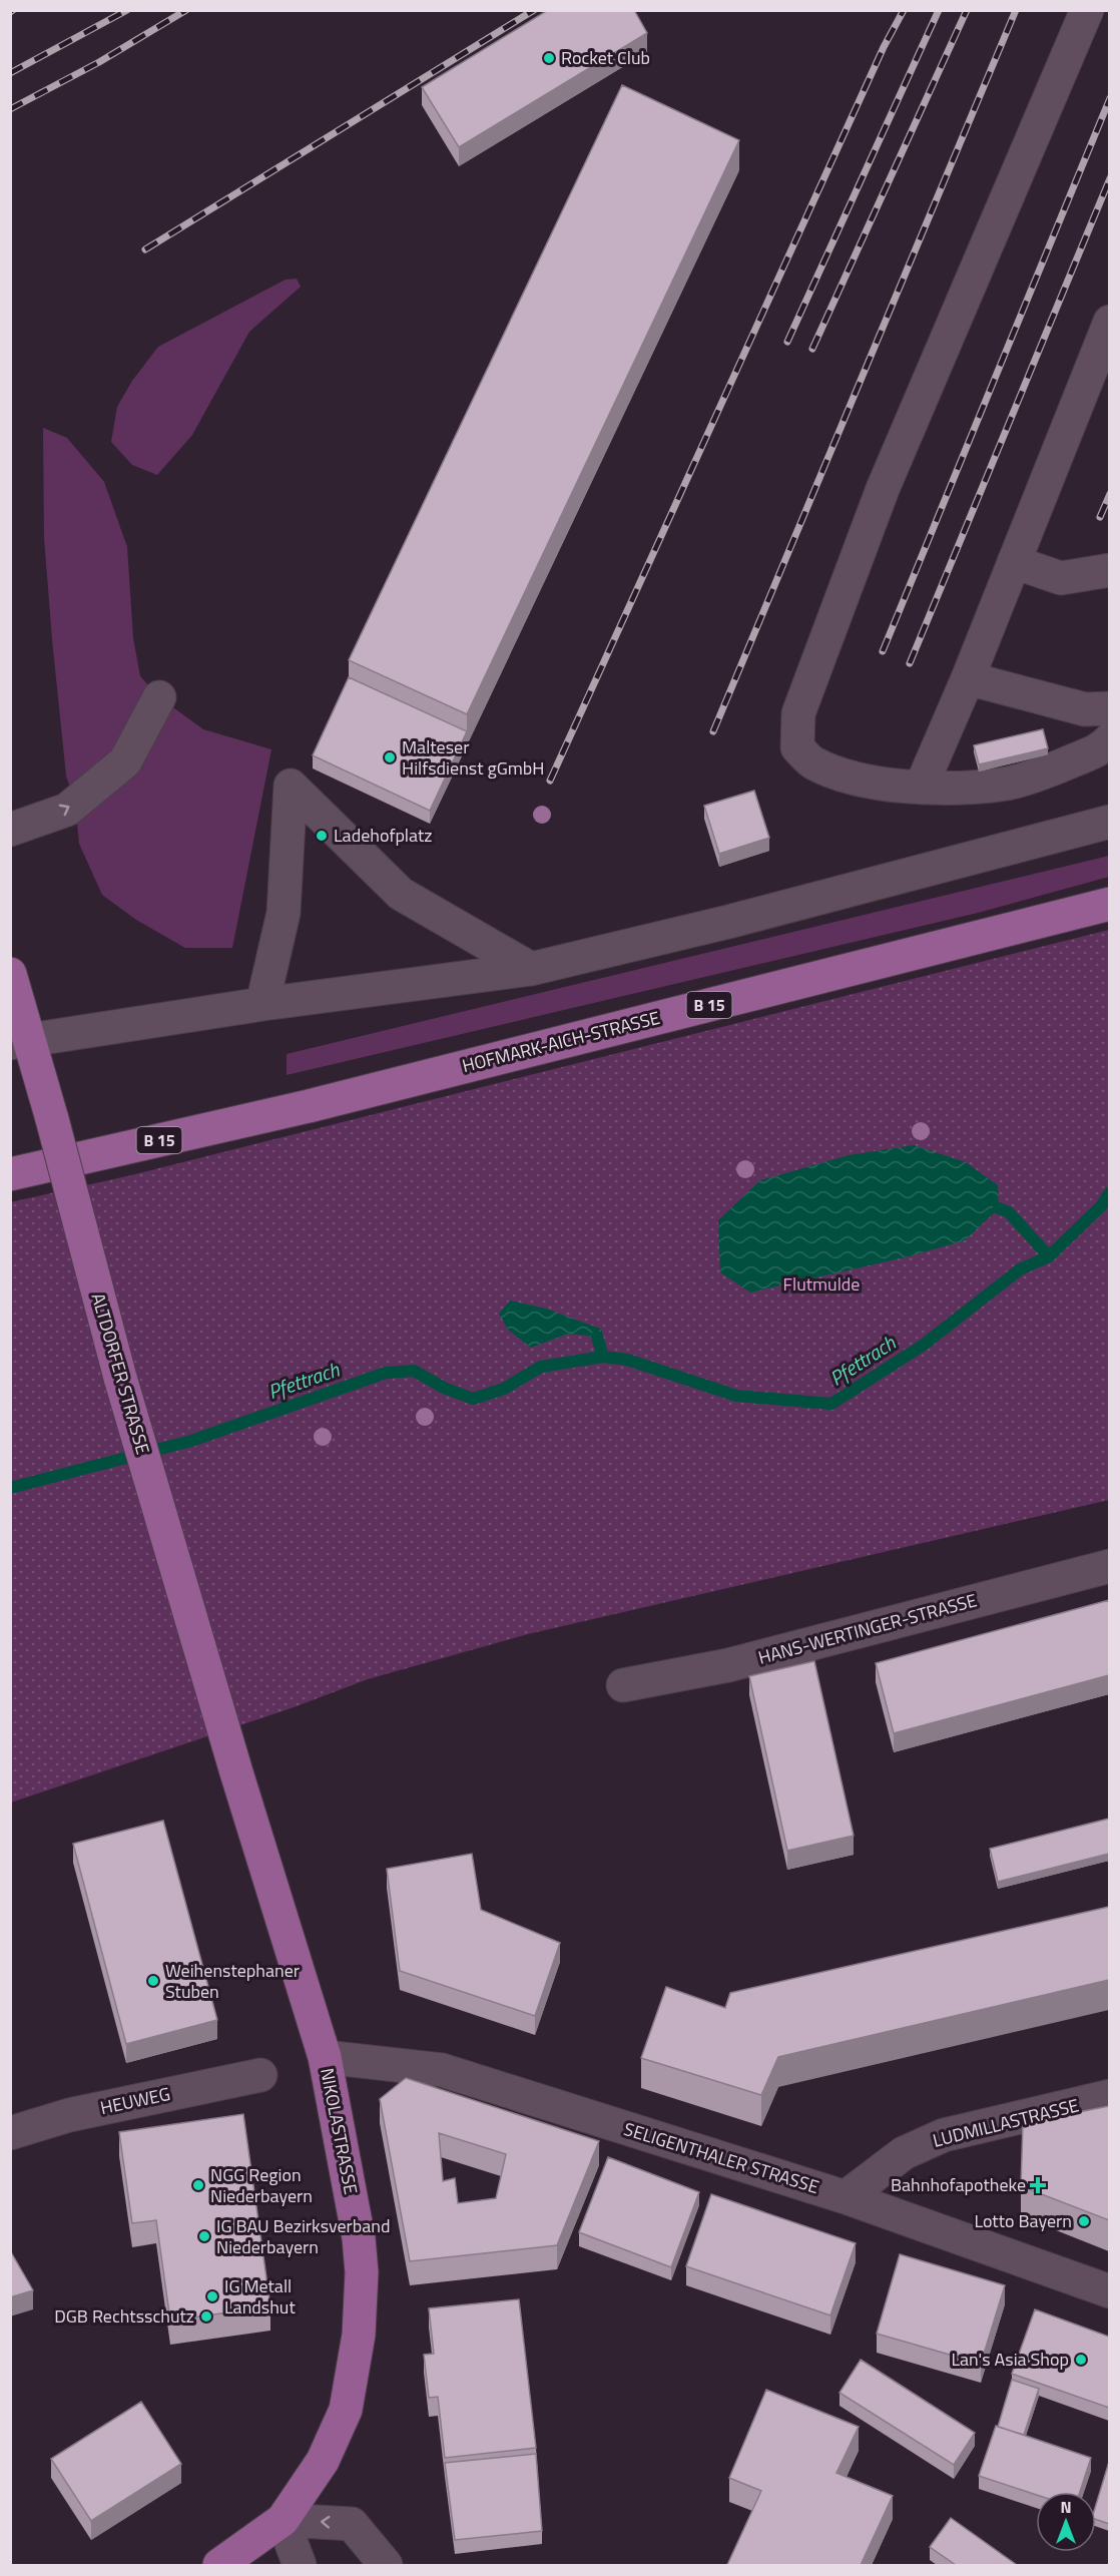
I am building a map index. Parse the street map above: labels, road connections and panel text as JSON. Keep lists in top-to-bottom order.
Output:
{
  "streets": {
    "main road": [
      "B 15",
      "HOFMARK-AICH-STRASSE",
      "ALTDORFER STRASSE",
      "NIKOLASTRASSE"
    ],
    "street": [
      "HANS-WERTINGER-STRASSE",
      "HEUWEG",
      "LUDMILLASTRASSE",
      "SELIGENTHALER STRASSE"
    ]
  },
  "crossings": [
    ["ALTDORFER STRASSE", "NIKOLASTRASSE"],
    ["LUDMILLASTRASSE", "SELIGENTHALER STRASSE"],
    ["NIKOLASTRASSE", "SELIGENTHALER STRASSE"]
  ],
  "water": ["Pfettrach"],
  "parks": ["Flutmulde"],
  "places": {
    "other": [
      "Rocket Club",
      "Malteser Hilfsdienst gGmbH",
      "Ladehofplatz",
      "Weihenstephaner Stuben",
      "NGG Region Niederbayern",
      "Lotto Bayern",
      "IG BAU Bezirksverband Niederbayern",
      "IG Metall Landshut",
      "DGB Rechtsschutz",
      "Lan's Asia Shop"
    ],
    "health": ["Bahnhofapotheke"]
  },
  "north": "top"
}
